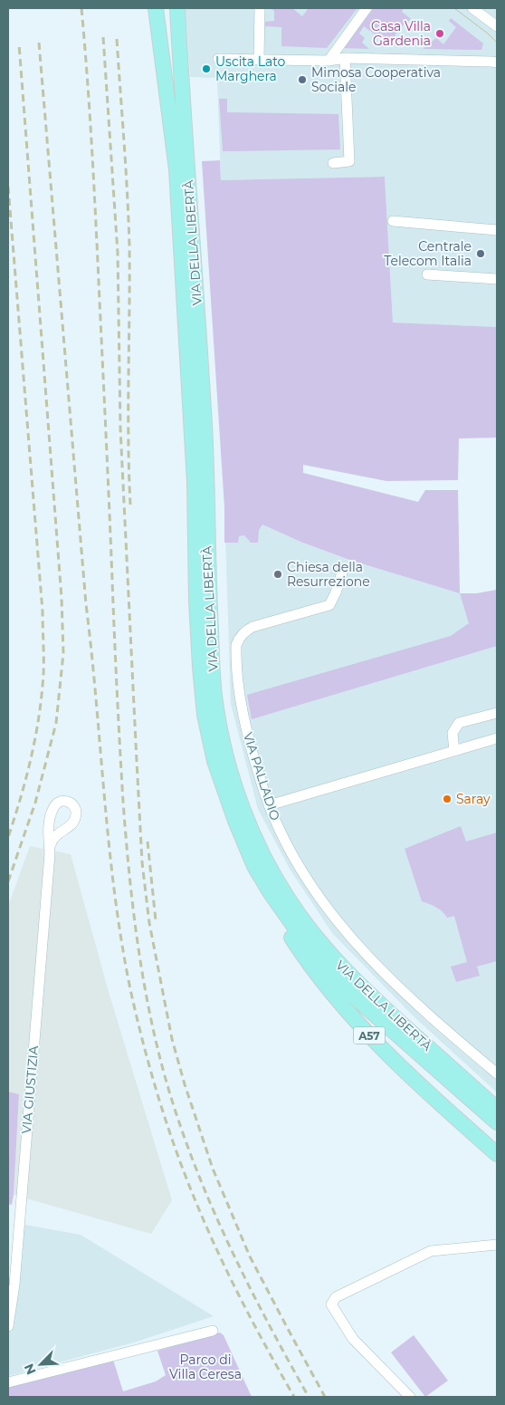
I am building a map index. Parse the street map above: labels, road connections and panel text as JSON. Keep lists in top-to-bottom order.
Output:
{
  "streets": {
    "highway": ["VIA DELLA LIBERTÀ", "A57"],
    "street": ["VIA PALLADIO", "VIA GIUSTIZIA"]
  },
  "crossings": [
    ["VIA DELLA LIBERTÀ", "A57"]
  ],
  "parks": ["Parco di Villa Ceresa"],
  "places": [
    "Casa Villa Gardenia",
    "Uscita Lato Marghera",
    "Mimosa Cooperativa Sociale",
    "Centrale Telecom Italia",
    "Chiesa della Resurrezione",
    "Saray"
  ],
  "north": "bottom left"
}
